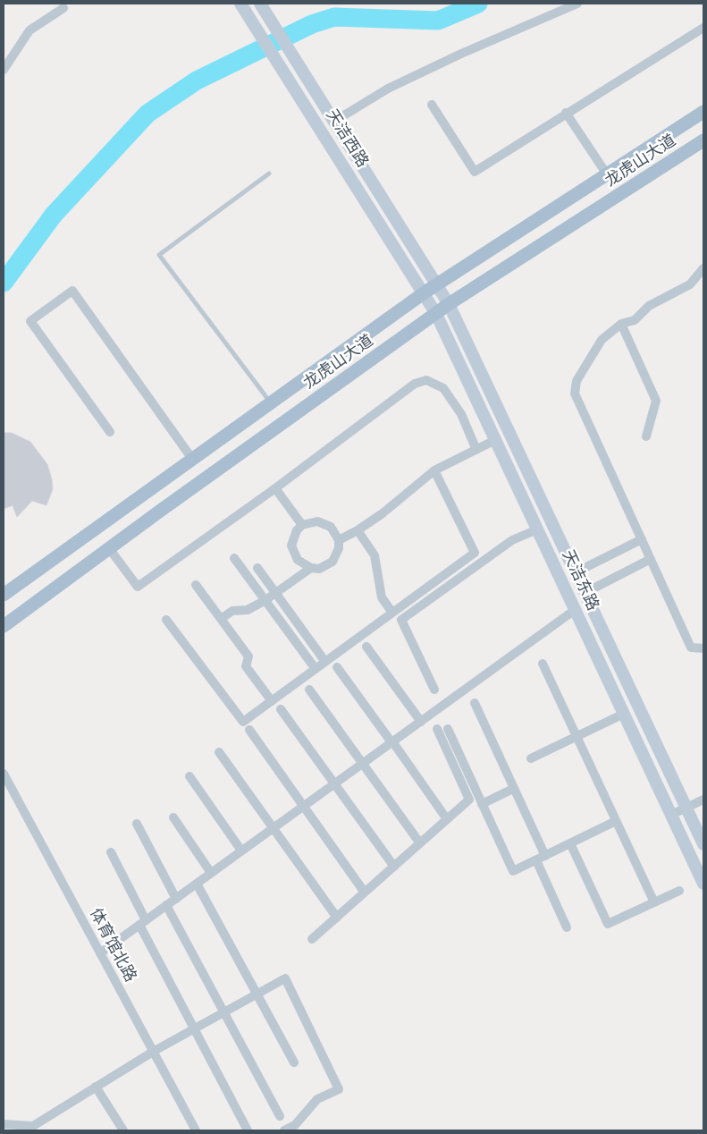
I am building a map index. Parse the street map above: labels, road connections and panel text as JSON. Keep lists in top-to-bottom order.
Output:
{
  "streets": {
    "main road": ["天洁西路", "龙虎山大道", "天洁东路"],
    "street": ["体育馆北路"]
  },
  "crossings": [
    ["天洁西路", "龙虎山大道"],
    ["天洁西路", "天洁东路"],
    ["龙虎山大道", "天洁东路"]
  ]
}
